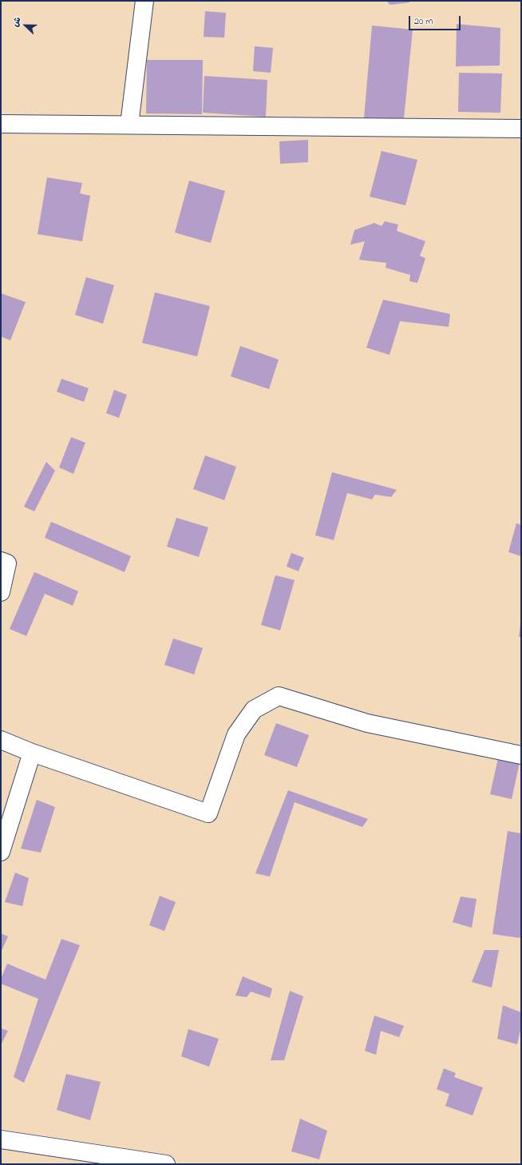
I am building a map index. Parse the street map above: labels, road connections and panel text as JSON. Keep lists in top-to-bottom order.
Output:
{
  "scale_bar": "20 m",
  "north": "left"
}
